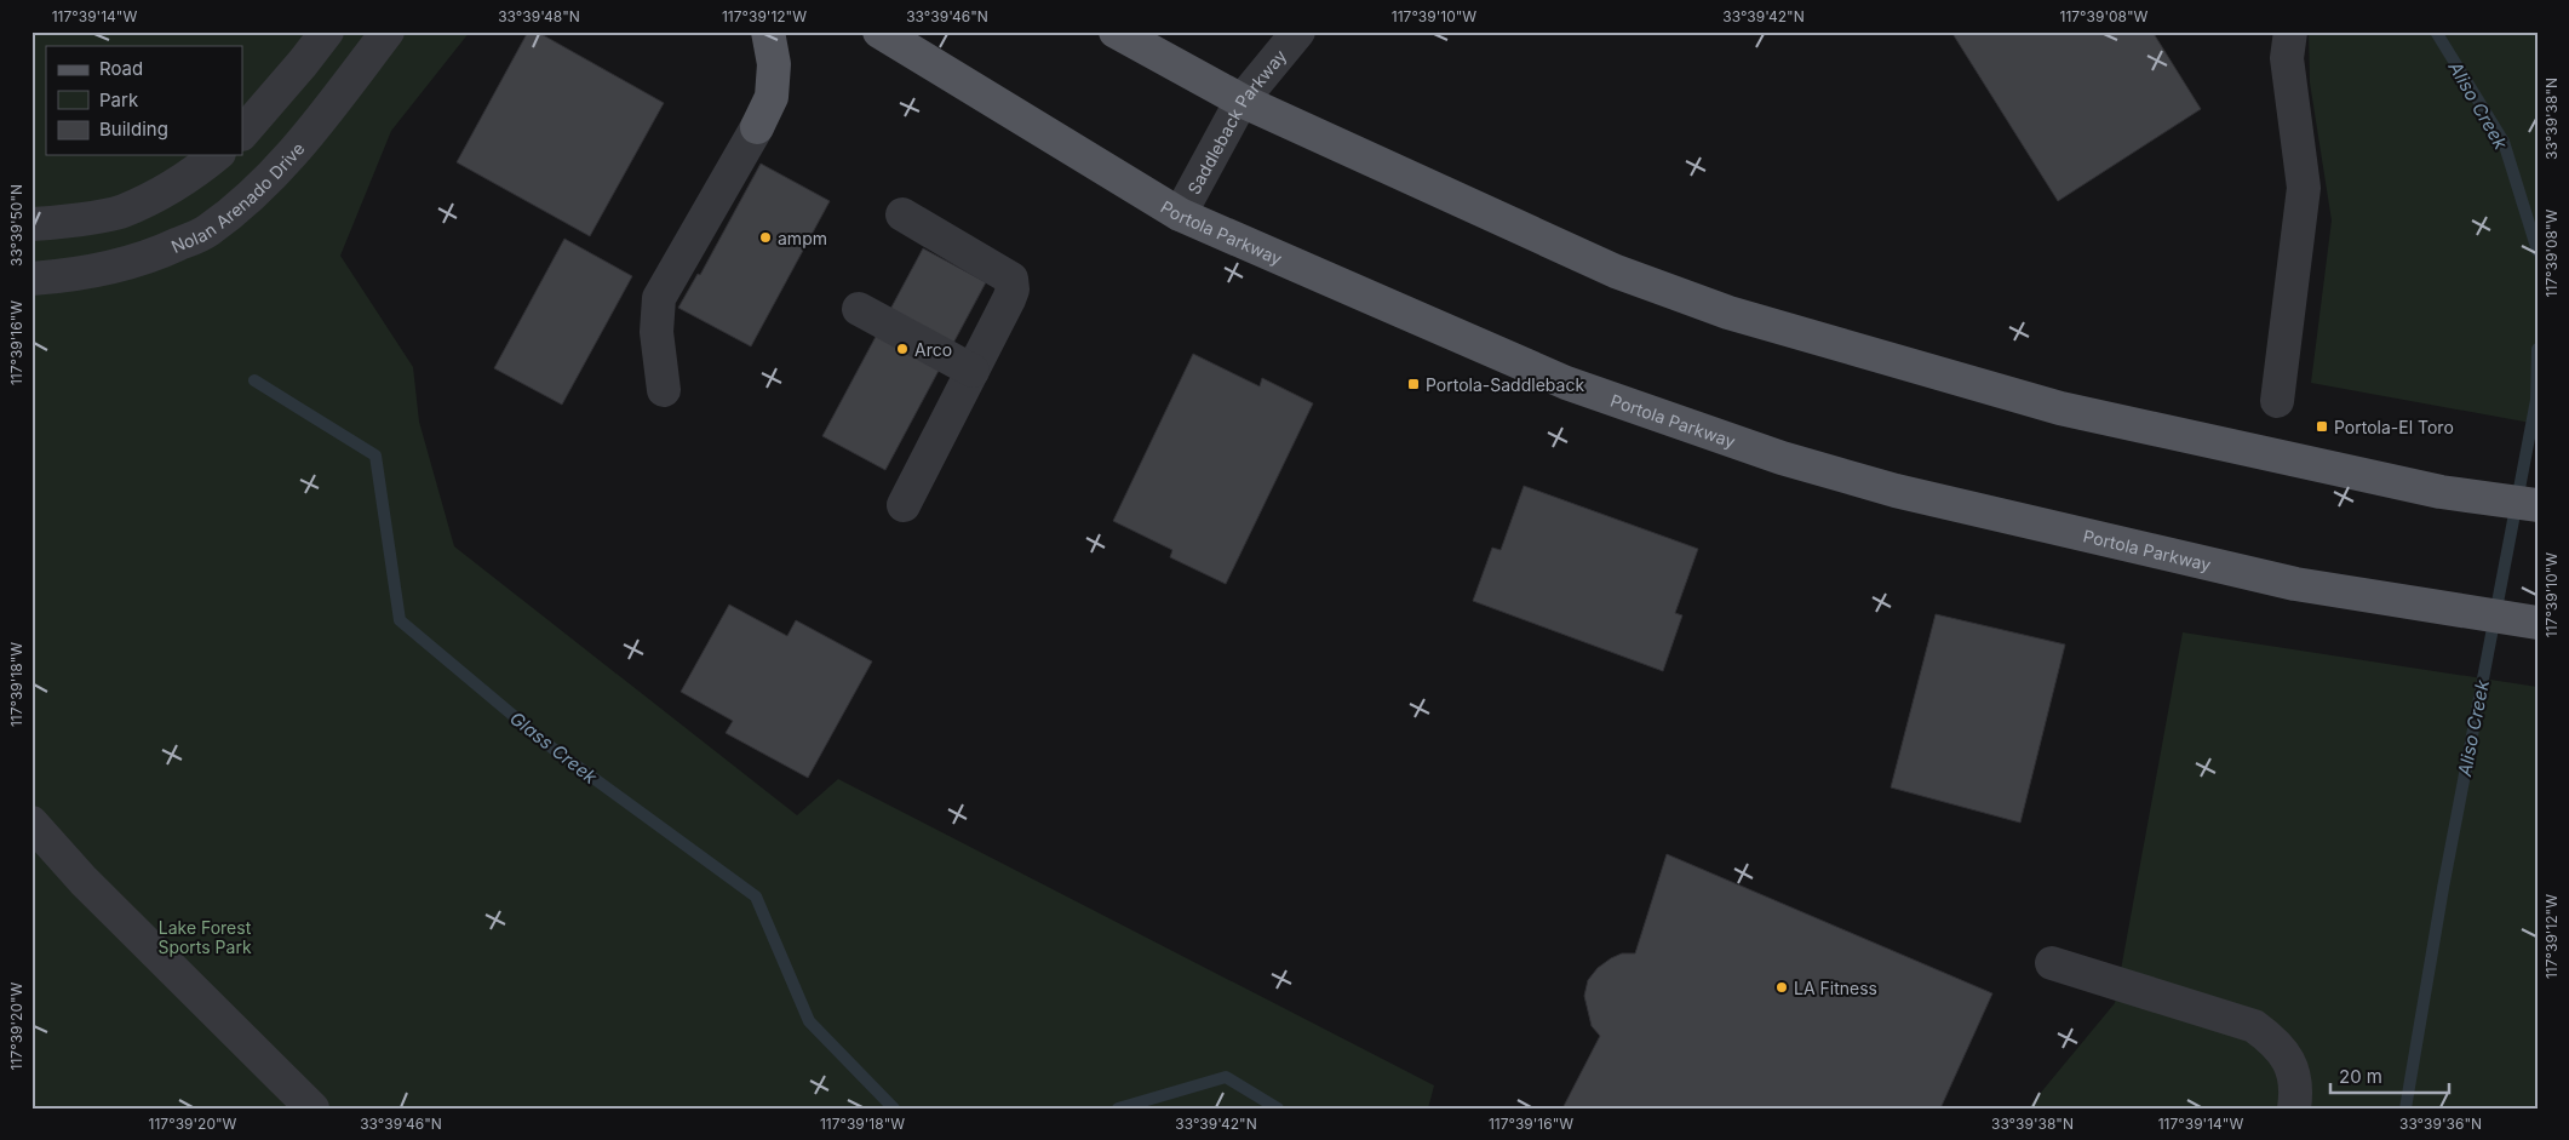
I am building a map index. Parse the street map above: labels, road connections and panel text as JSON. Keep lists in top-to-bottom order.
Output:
{
  "streets": {
    "main road": ["Portola Parkway"],
    "street": ["Saddleback Parkway", "Nolan Arenado Drive"]
  },
  "crossings": [
    ["Saddleback Parkway", "Portola Parkway"]
  ],
  "water": ["Aliso Creek", "Glass Creek"],
  "parks": ["Lake Forest Sports Park"],
  "places": {
    "other": ["ampm", "Arco", "LA Fitness"],
    "transit": ["Portola-Saddleback", "Portola-El Toro"]
  },
  "legend": ["Road", "Park", "Building"],
  "scale_bar": "20 m",
  "coordinates": [
    "117°39'14\"W",
    "33°39'48\"N",
    "117°39'12\"W",
    "33°39'46\"N",
    "117°39'10\"W",
    "33°39'42\"N",
    "117°39'08\"W",
    "33°39'38\"N",
    "33°39'50\"N",
    "117°39'16\"W",
    "117°39'18\"W",
    "117°39'20\"W",
    "33°39'36\"N"
  ]
}
